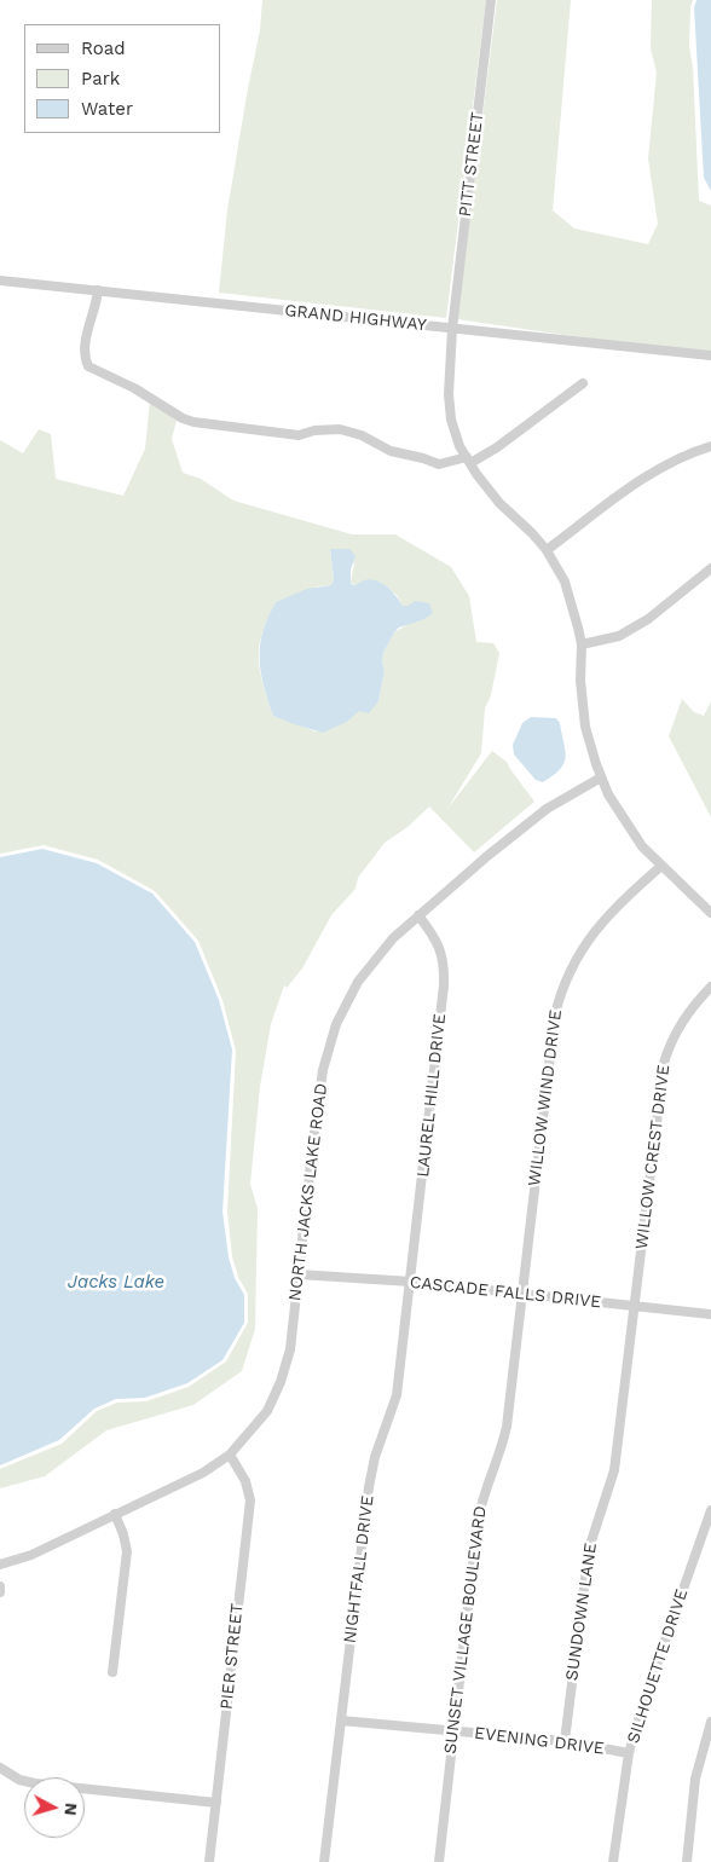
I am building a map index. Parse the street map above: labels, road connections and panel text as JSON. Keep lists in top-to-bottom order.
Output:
{
  "streets": {
    "street": [
      "PITT STREET",
      "GRAND HIGHWAY",
      "LAUREL HILL DRIVE",
      "WILLOW WIND DRIVE",
      "WILLOW CREST DRIVE",
      "NORTH JACKS LAKE ROAD",
      "CASCADE FALLS DRIVE",
      "NIGHTFALL DRIVE",
      "SUNDOWN LANE",
      "SUNSET VILLAGE BOULEVARD",
      "PIER STREET",
      "SILHOUETTE DRIVE",
      "EVENING DRIVE"
    ]
  },
  "crossings": [
    ["PITT STREET", "GRAND HIGHWAY"],
    ["LAUREL HILL DRIVE", "NORTH JACKS LAKE ROAD"],
    ["LAUREL HILL DRIVE", "CASCADE FALLS DRIVE"],
    ["LAUREL HILL DRIVE", "NIGHTFALL DRIVE"],
    ["WILLOW WIND DRIVE", "CASCADE FALLS DRIVE"],
    ["WILLOW WIND DRIVE", "SUNSET VILLAGE BOULEVARD"],
    ["WILLOW CREST DRIVE", "CASCADE FALLS DRIVE"],
    ["WILLOW CREST DRIVE", "SUNDOWN LANE"],
    ["NORTH JACKS LAKE ROAD", "CASCADE FALLS DRIVE"],
    ["NORTH JACKS LAKE ROAD", "PIER STREET"],
    ["CASCADE FALLS DRIVE", "NIGHTFALL DRIVE"],
    ["CASCADE FALLS DRIVE", "SUNDOWN LANE"],
    ["CASCADE FALLS DRIVE", "SUNSET VILLAGE BOULEVARD"],
    ["NIGHTFALL DRIVE", "EVENING DRIVE"],
    ["SUNDOWN LANE", "EVENING DRIVE"],
    ["SUNSET VILLAGE BOULEVARD", "EVENING DRIVE"],
    ["SILHOUETTE DRIVE", "EVENING DRIVE"]
  ],
  "water": ["Jacks Lake"],
  "legend": ["Road", "Park", "Water"],
  "north": "right"
}
